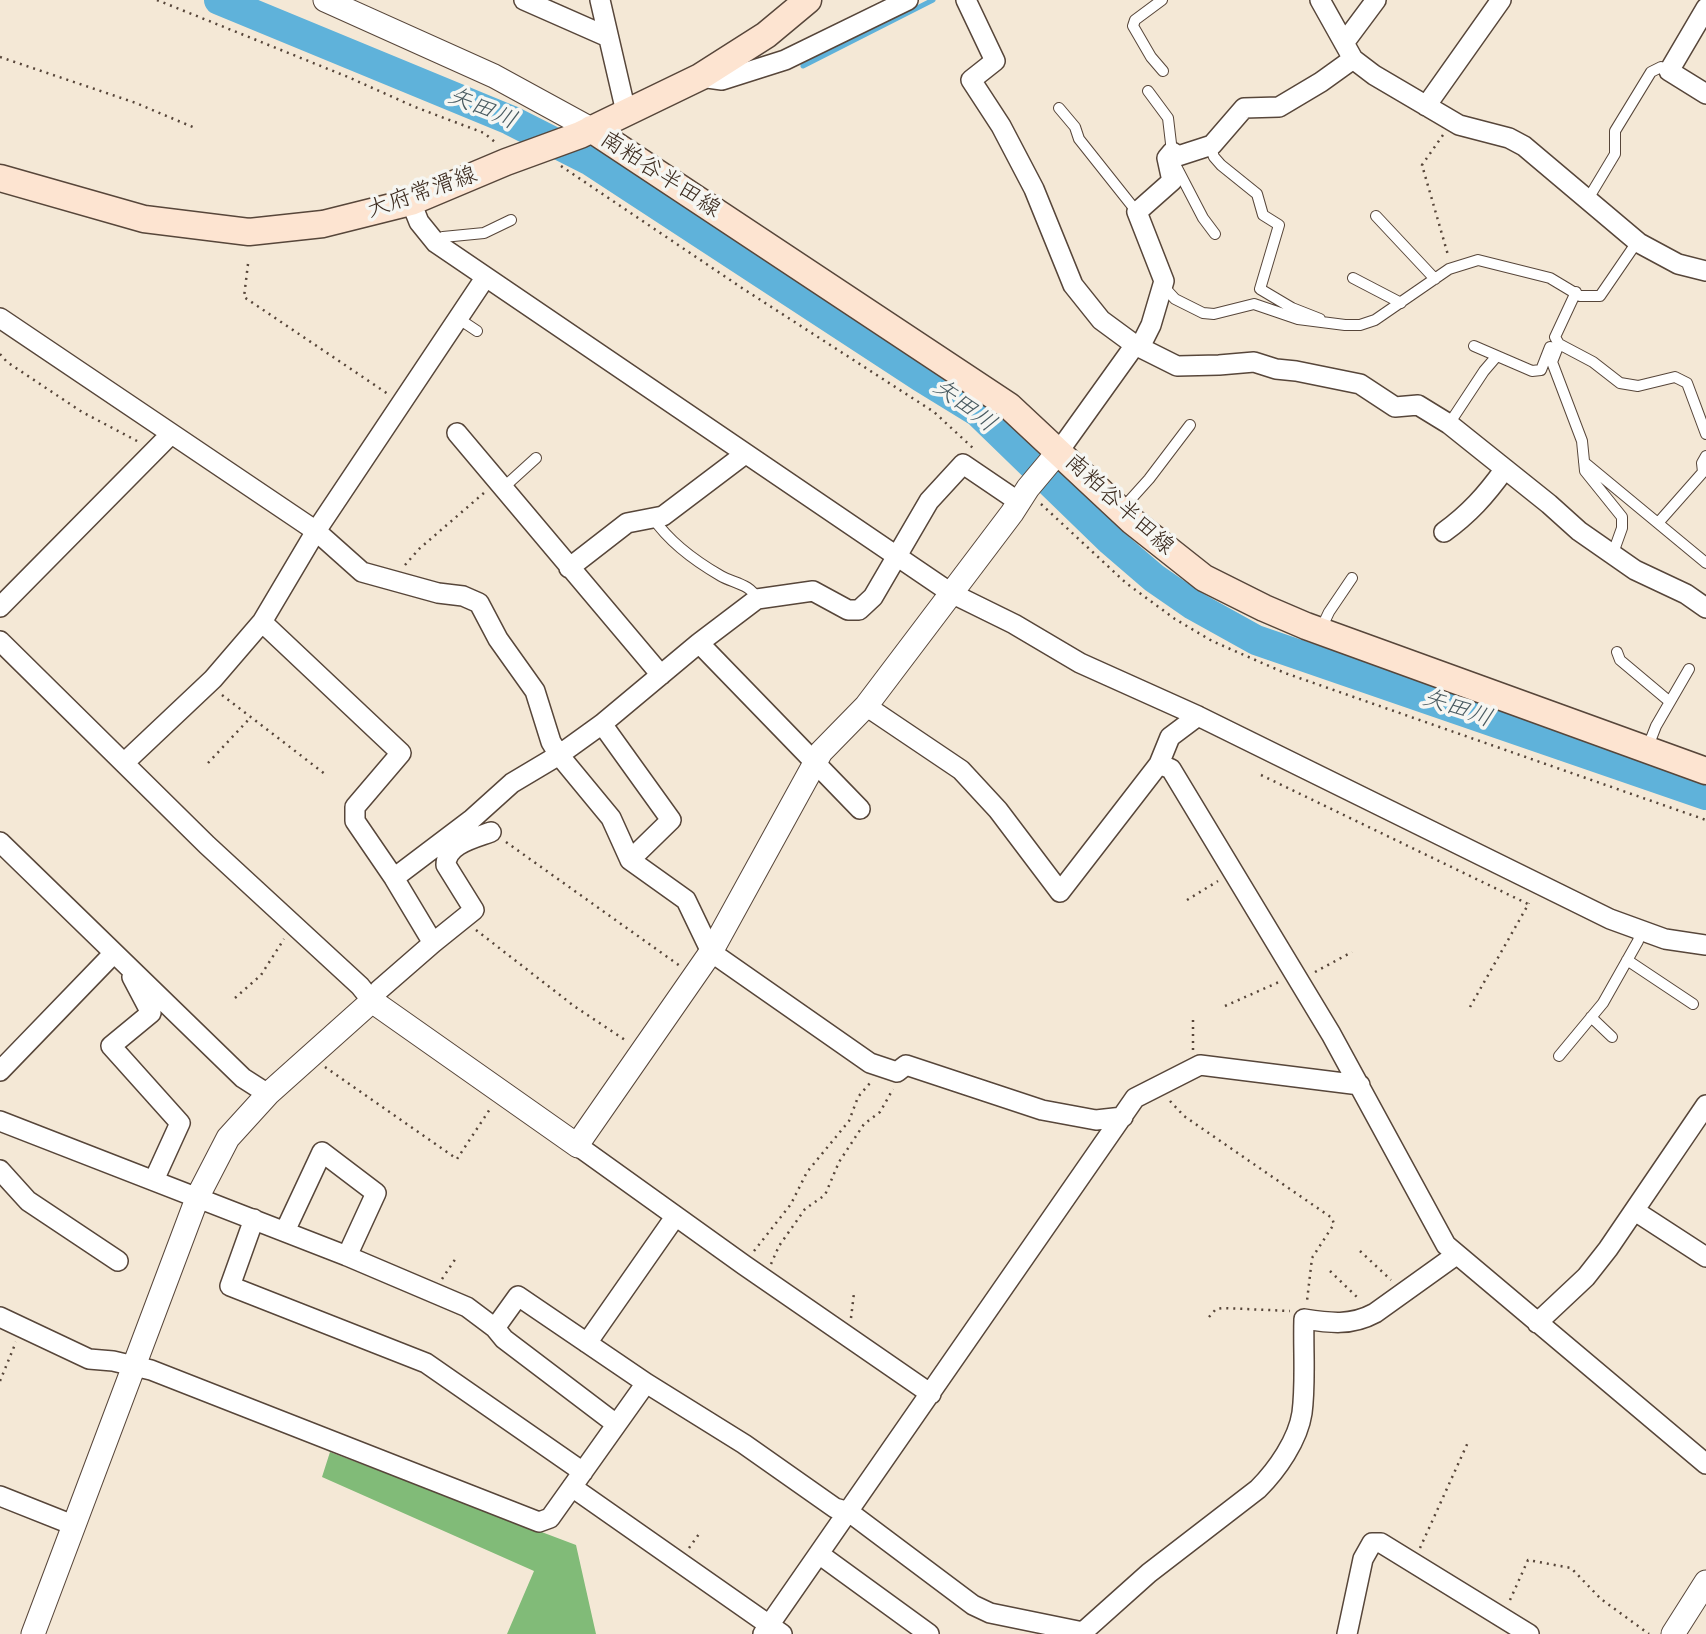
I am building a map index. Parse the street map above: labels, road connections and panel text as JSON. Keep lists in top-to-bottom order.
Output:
{
  "streets": {
    "main road": ["南粕谷半田線", "大府常滑線"]
  },
  "crossings": [
    ["南粕谷半田線", "大府常滑線"]
  ],
  "water": ["矢田川"]
}
